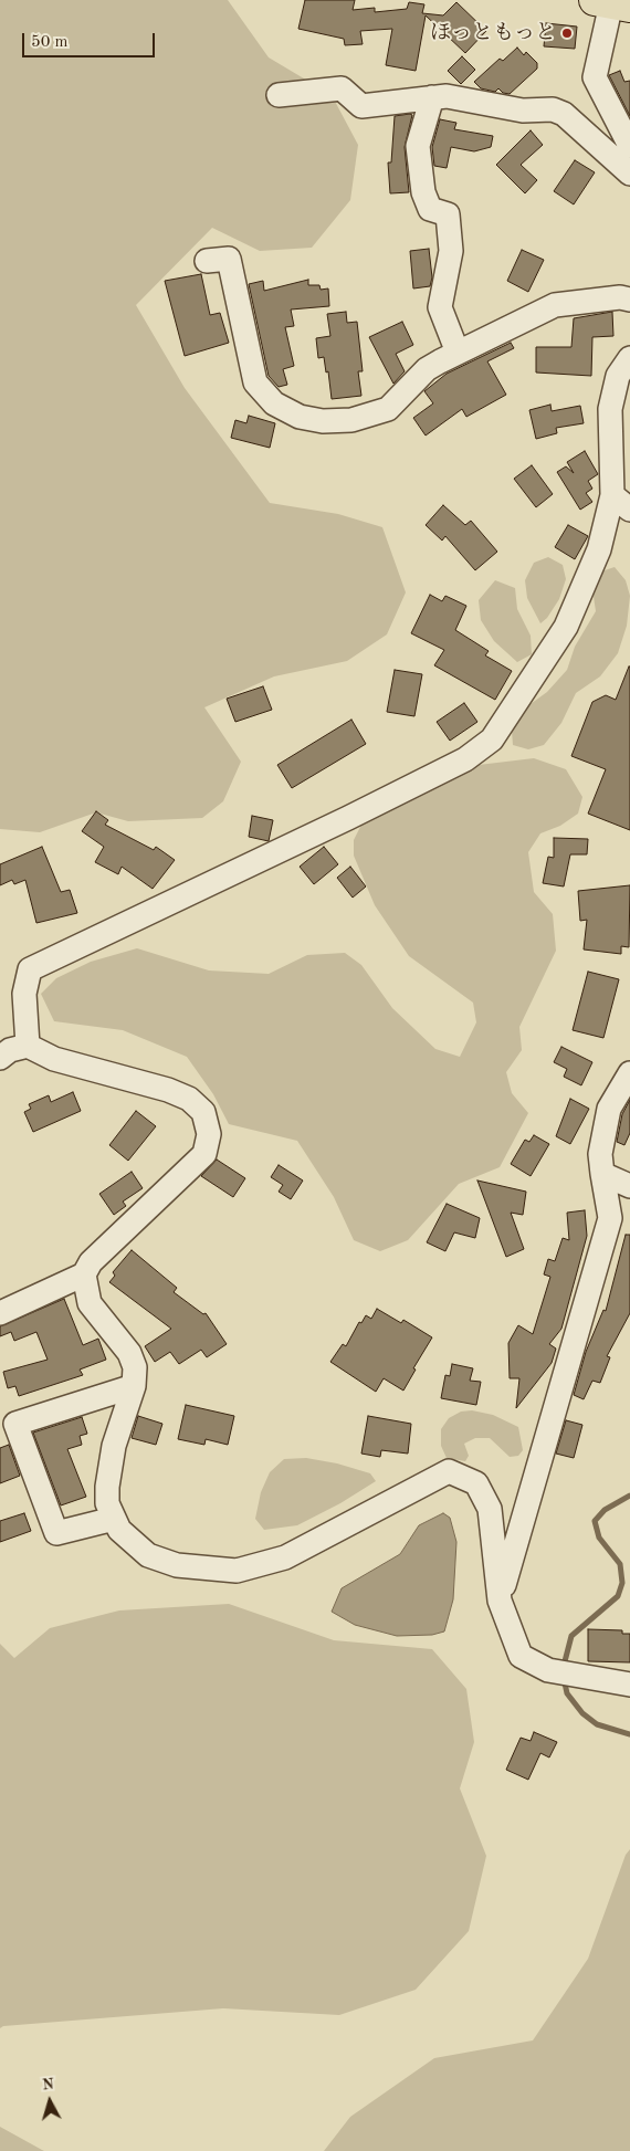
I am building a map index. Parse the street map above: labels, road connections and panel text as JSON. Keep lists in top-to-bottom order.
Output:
{
  "places": ["ほっともっと"],
  "scale_bar": "50 m",
  "north": "top"
}
